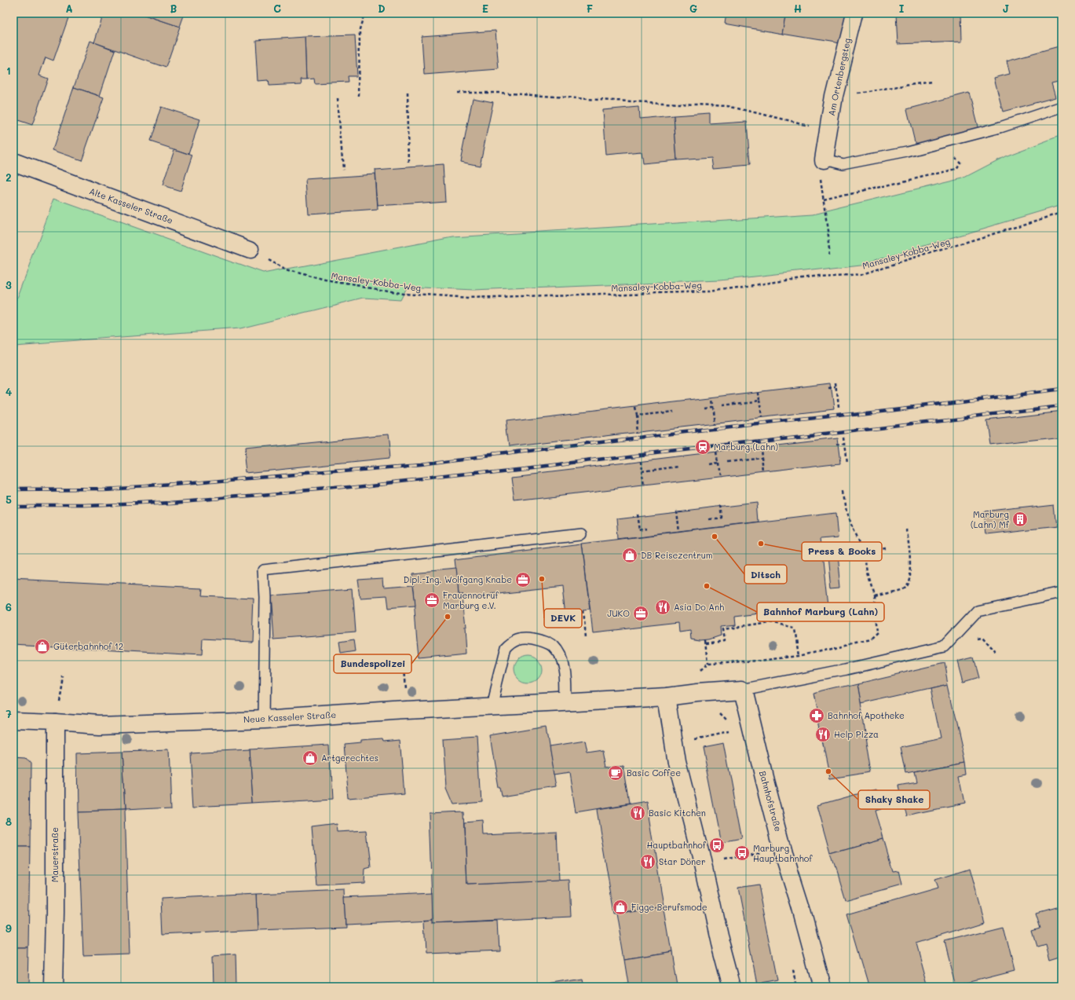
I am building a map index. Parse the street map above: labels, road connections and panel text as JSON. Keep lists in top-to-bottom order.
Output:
{
  "streets": {
    "street": [
      "Am Ortenbergsteg",
      "Alte Kasseler Straße",
      "Neue Kasseler Straße",
      "Bahnhofstraße",
      "Mauerstraße"
    ],
    "path": ["Mansaley-Kobba-Weg"]
  },
  "crossings": [
    ["Alte Kasseler Straße", "Mansaley-Kobba-Weg"],
    ["Neue Kasseler Straße", "Mauerstraße"]
  ],
  "places": {
    "station": ["Marburg (Lahn)"],
    "building": ["Marburg (Lahn) Mf"],
    "other": [
      "Ditsch",
      "Press & Books",
      "DEVK",
      "Bahnhof Marburg (Lahn)",
      "Bundespolizei",
      "Shaky Shake"
    ],
    "shop": [
      "DB Reisezentrum",
      "Güterbahnhof 12",
      "Artgerechtes",
      "Figge Berufsmode"
    ],
    "office": ["Dipl.-Ing. Wolfgang Knabe", "Frauennotruf Marburg e.V.", "JUKO"],
    "restaurant": [
      "Asia Do Anh",
      "Help Pizza",
      "Basic Kitchen",
      "Star Döner"
    ],
    "pharmacy": ["Bahnhof Apotheke"],
    "cafe": ["Basic Coffee"],
    "bus stop": ["Hauptbahnhof", "Marburg Hauptbahnhof"]
  },
  "grid": {
    "columns": [
      "A",
      "B",
      "C",
      "D",
      "E",
      "F",
      "G",
      "H",
      "I",
      "J"
    ],
    "rows": [
      "1",
      "2",
      "3",
      "4",
      "5",
      "6",
      "7",
      "8",
      "9"
    ]
  }
}
